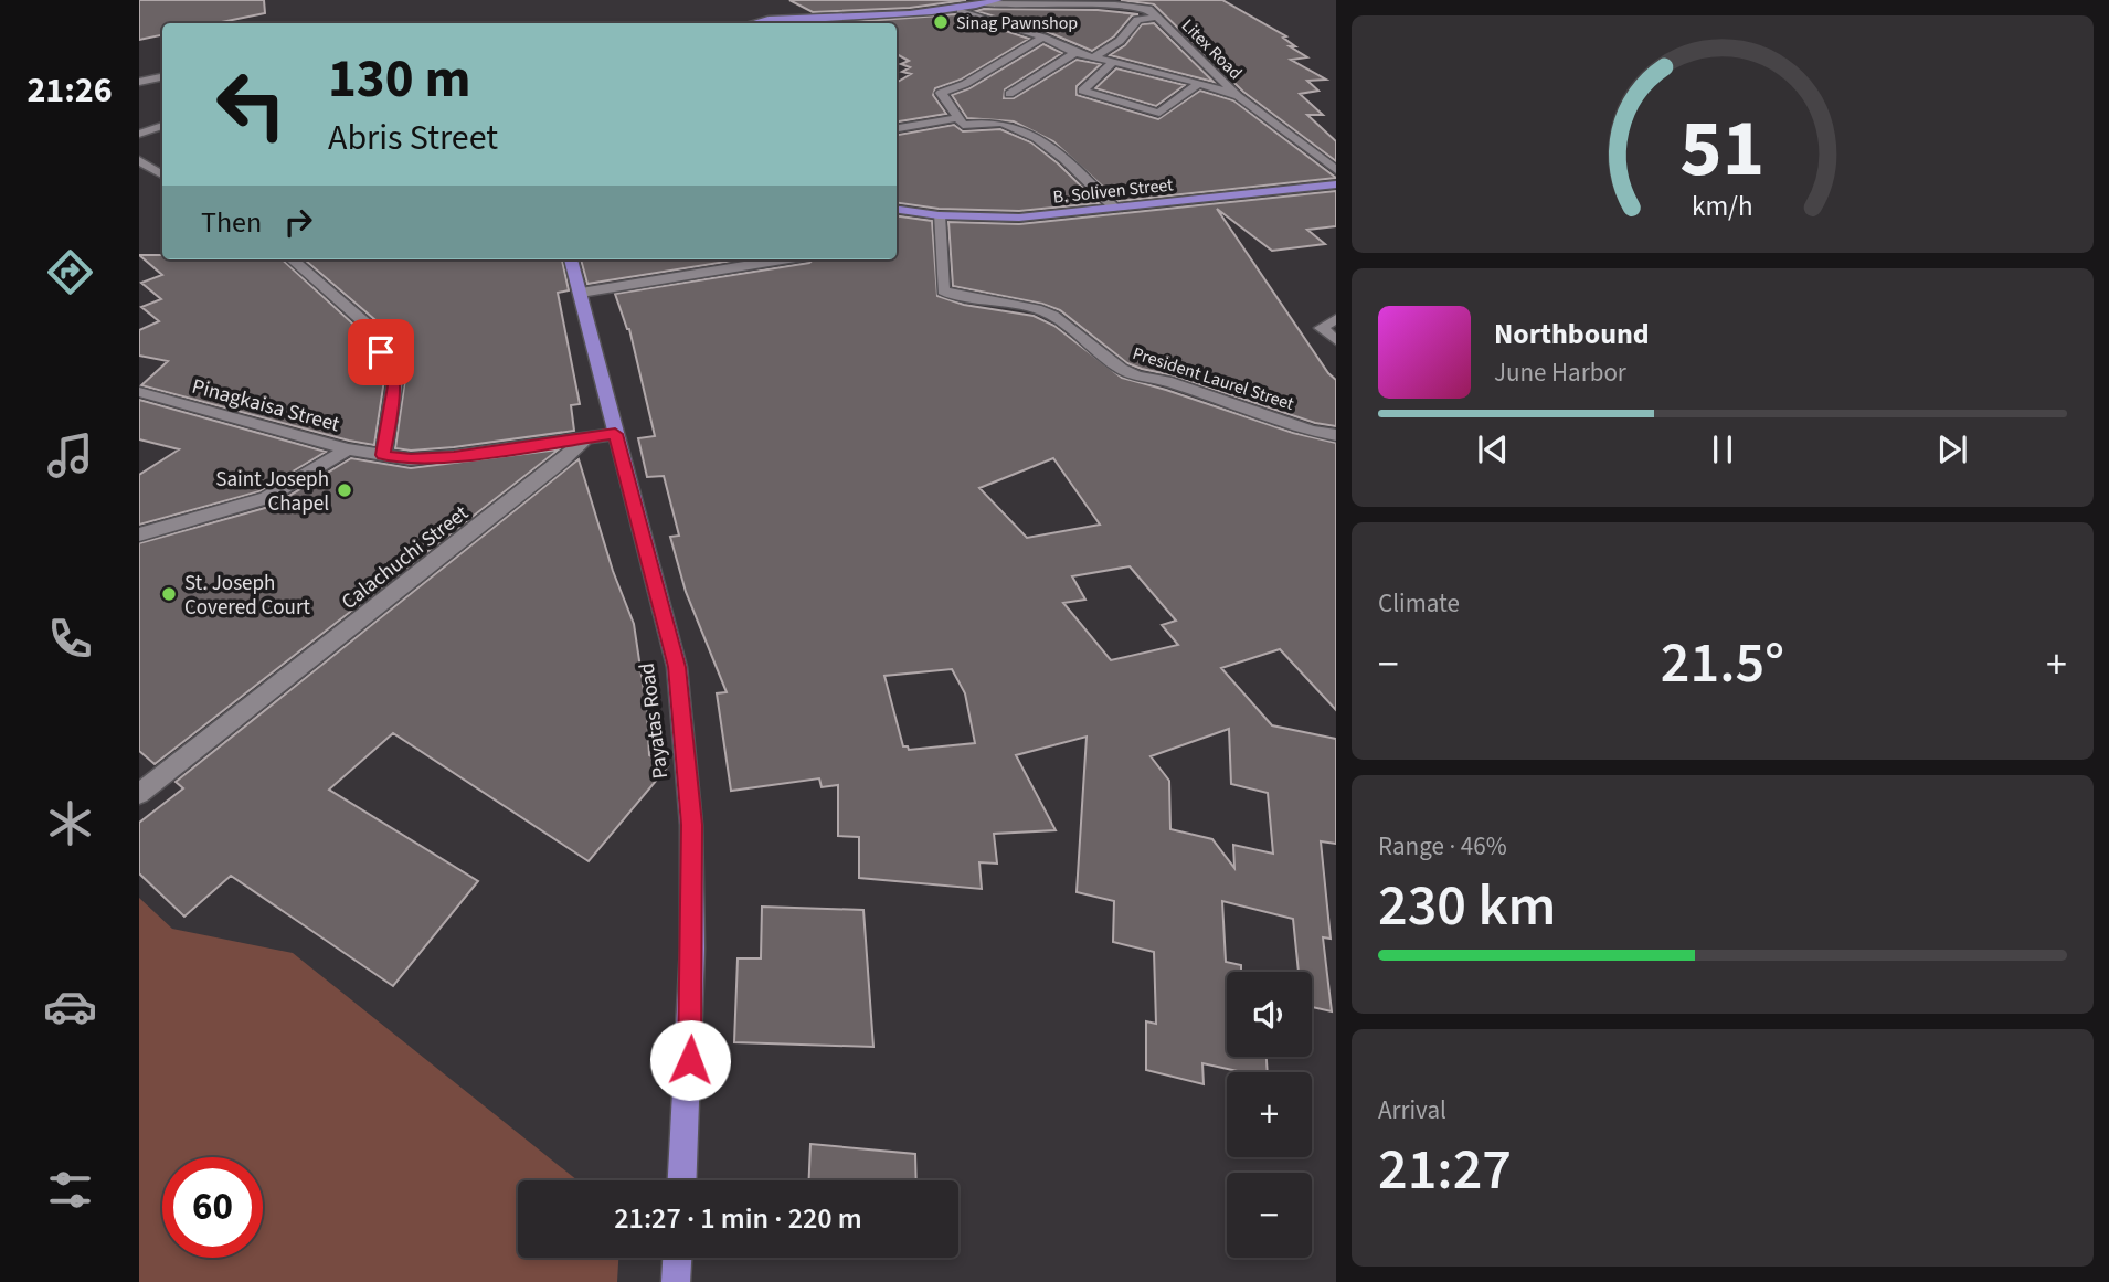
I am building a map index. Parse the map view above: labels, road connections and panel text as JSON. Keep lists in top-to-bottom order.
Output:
{
  "streets": {
    "main road": ["B. Soliven Street", "Payatas Road"],
    "street": [
      "Litex Road",
      "President Laurel Street",
      "Pinagkaisa Street",
      "Calachuchi Street"
    ]
  },
  "crossings": [
    ["B. Soliven Street", "President Laurel Street"],
    ["Pinagkaisa Street", "Calachuchi Street"],
    ["Pinagkaisa Street", "Payatas Road"]
  ],
  "places": ["Sinag Pawnshop", "Saint Joseph Chapel", "St. Joseph Covered Court"],
  "page": {
    "tabs": "21:26",
    "turn": ["130 m", "Abris Street"],
    "then": "Then",
    "song": ["Northbound", "June Harbor"],
    "tile": [
      "Climate",
      ["Range · 46%", "230 km"],
      ["Arrival", "21:27"]
    ],
    "heat": ["−", "21.5°", "+"],
    "map_buttons": ["+", "−"],
    "limit": "60",
    "trip": "21:27 · 1 min · 220 m",
    "gauge": ["51", "km/h"]
  }
}
